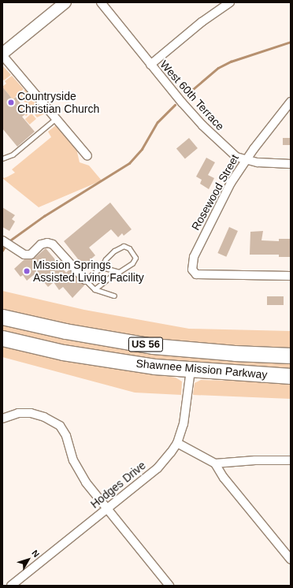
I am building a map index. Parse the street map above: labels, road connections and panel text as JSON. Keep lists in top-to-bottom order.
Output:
{
  "streets": {
    "highway": ["US 56", "Shawnee Mission Parkway"],
    "street": ["West 60th Terrace", "Rosewood Street", "Hodges Drive"]
  },
  "crossings": [
    ["West 60th Terrace", "Rosewood Street"],
    ["Shawnee Mission Parkway", "Hodges Drive"]
  ],
  "places": ["Countryside Christian Church", "Mission Springs Assisted Living Facility"],
  "north": "top right"
}
